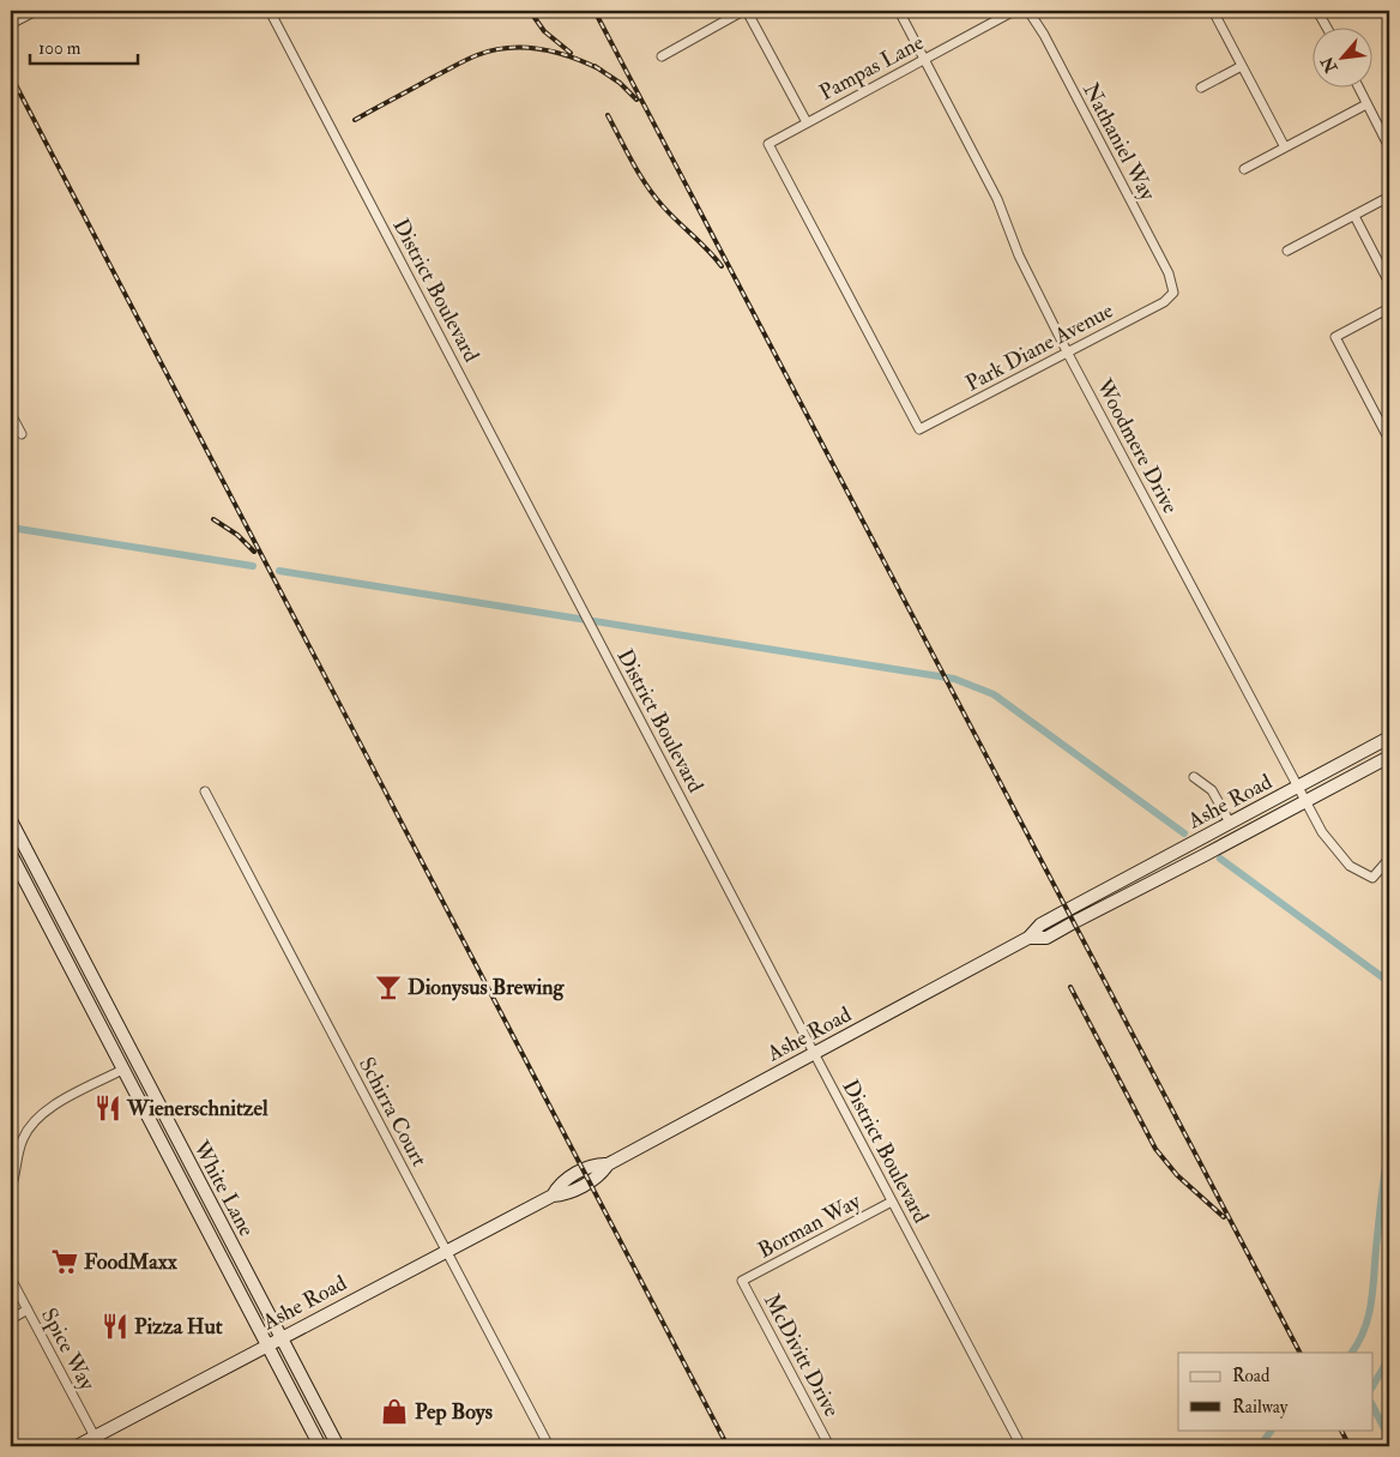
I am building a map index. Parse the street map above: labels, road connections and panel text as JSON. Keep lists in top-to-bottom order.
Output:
{
  "streets": {
    "street": [
      "Pampas Lane",
      "Nathaniel Way",
      "District Boulevard",
      "Park Diane Avenue",
      "Woodmere Drive",
      "Ashe Road",
      "Schirra Court",
      "White Lane",
      "Borman Way",
      "Spice Way",
      "McDivitt Drive"
    ]
  },
  "crossings": [
    ["Pampas Lane", "Nathaniel Way"],
    ["Pampas Lane", "Park Diane Avenue"],
    ["Pampas Lane", "Woodmere Drive"],
    ["Nathaniel Way", "Park Diane Avenue"],
    ["District Boulevard", "Ashe Road"],
    ["District Boulevard", "Borman Way"],
    ["Park Diane Avenue", "Woodmere Drive"],
    ["Woodmere Drive", "Ashe Road"],
    ["Ashe Road", "Schirra Court"],
    ["Ashe Road", "White Lane"],
    ["Ashe Road", "Spice Way"],
    ["Borman Way", "McDivitt Drive"]
  ],
  "places": {
    "bar": ["Dionysus Brewing"],
    "restaurant": ["Wienerschnitzel", "Pizza Hut"],
    "supermarket": ["FoodMaxx"],
    "shop": ["Pep Boys"]
  },
  "legend": ["Road", "Railway"],
  "scale_bar": "100 m",
  "north": "bottom left"
}
